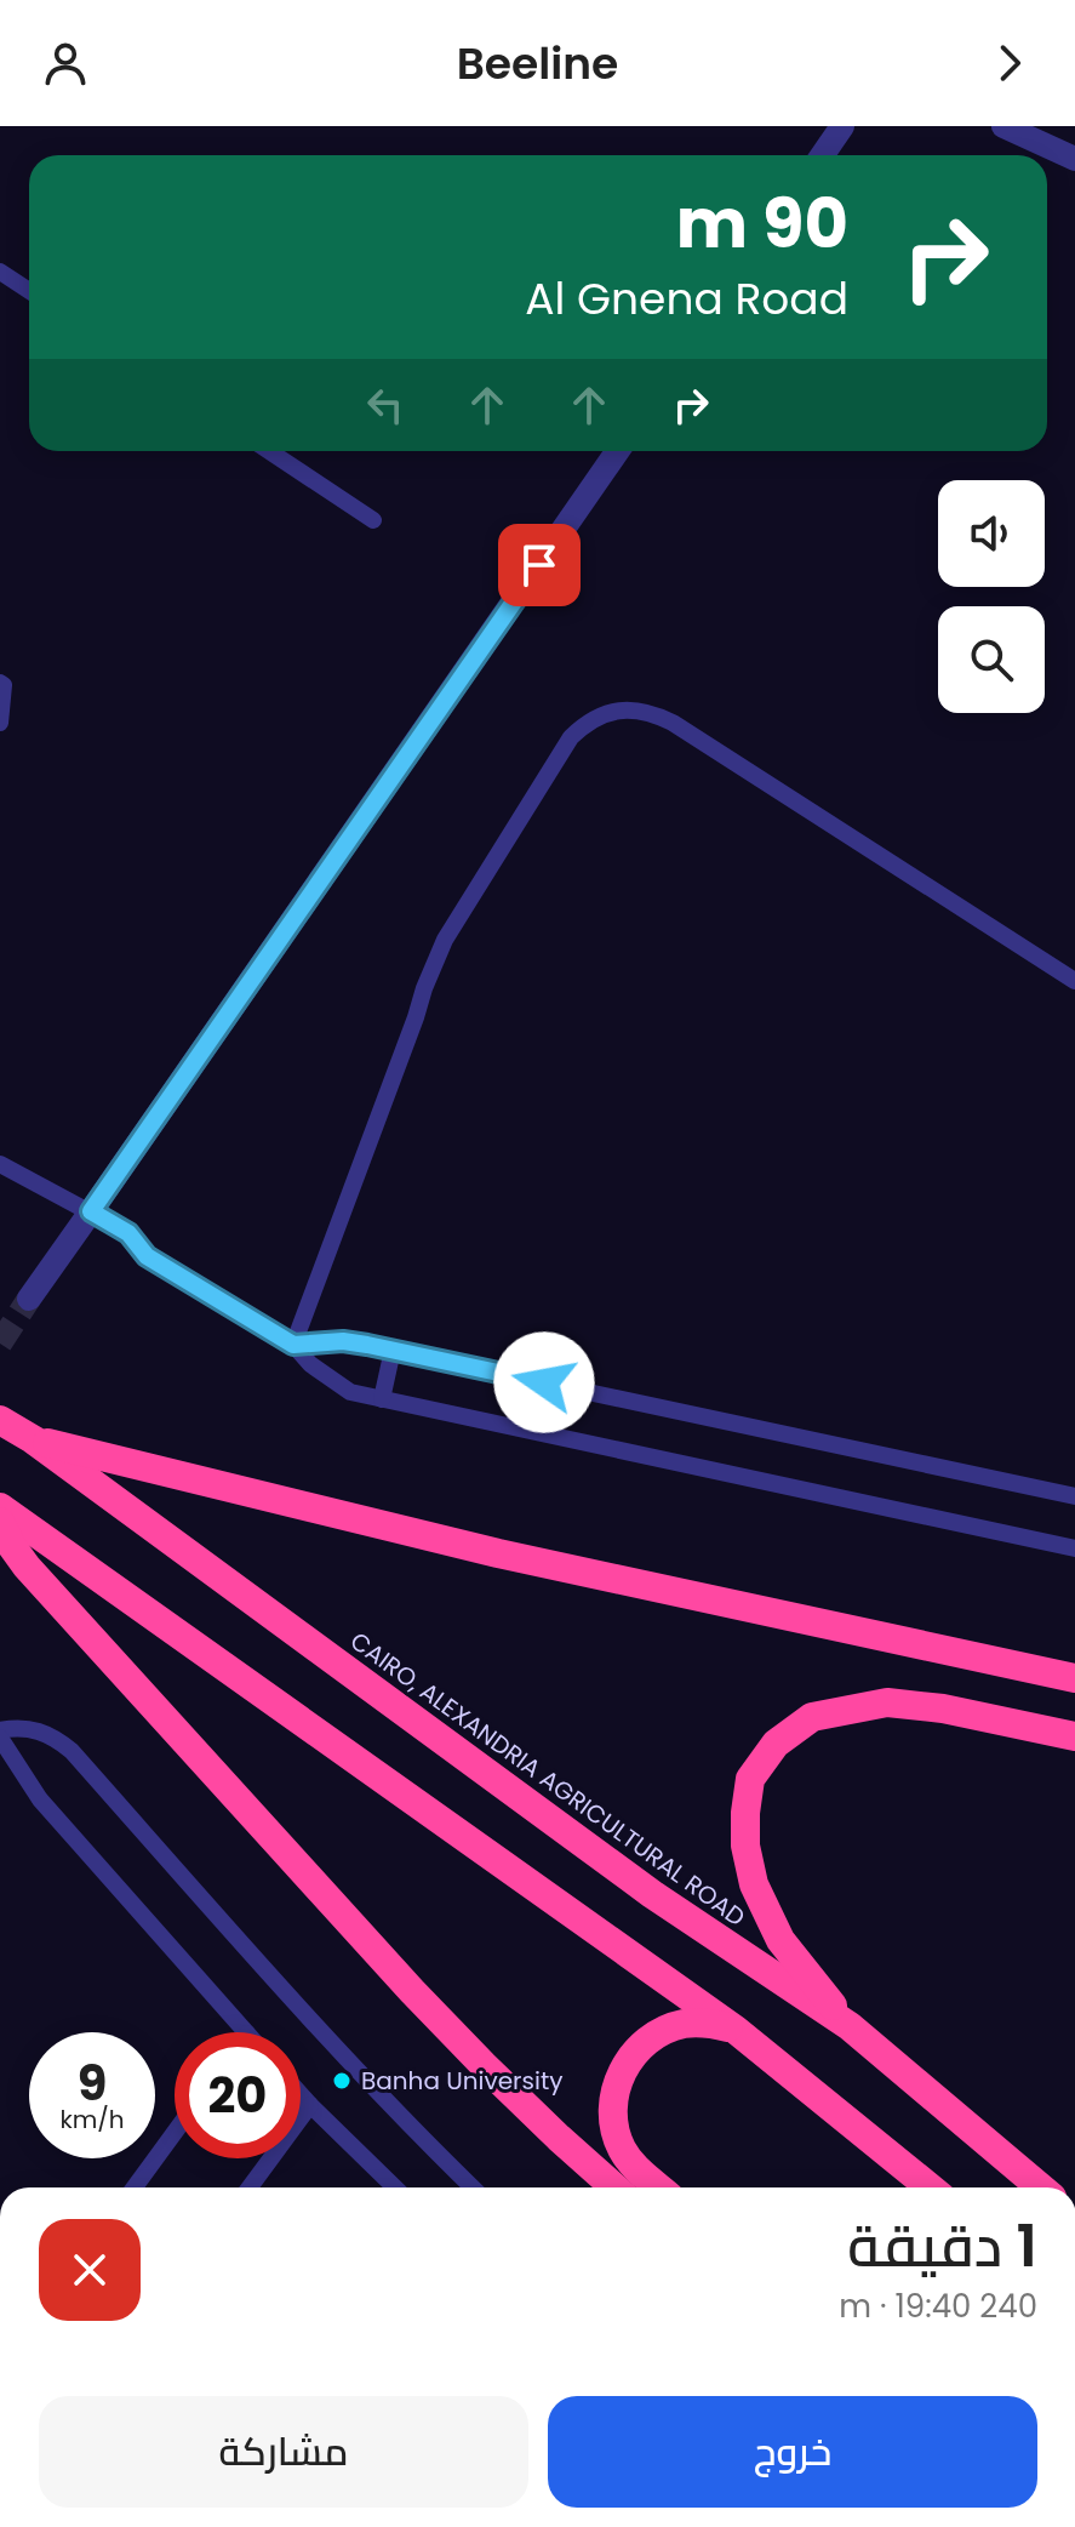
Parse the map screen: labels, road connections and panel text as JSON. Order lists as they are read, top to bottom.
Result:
{
  "streets": {
    "highway": ["CAIRO, ALEXANDRIA AGRICULTURAL ROAD"]
  },
  "places": ["Banha University"],
  "page": {
    "header": "Beeline",
    "turn": ["90 m", "Al Gnena Road"],
    "speed": "9 km/h",
    "limit": "20",
    "heading": ["1 دقيقة", "240 m · 19:40"],
    "buttons": ["خروج", "مشاركة"]
  }
}
